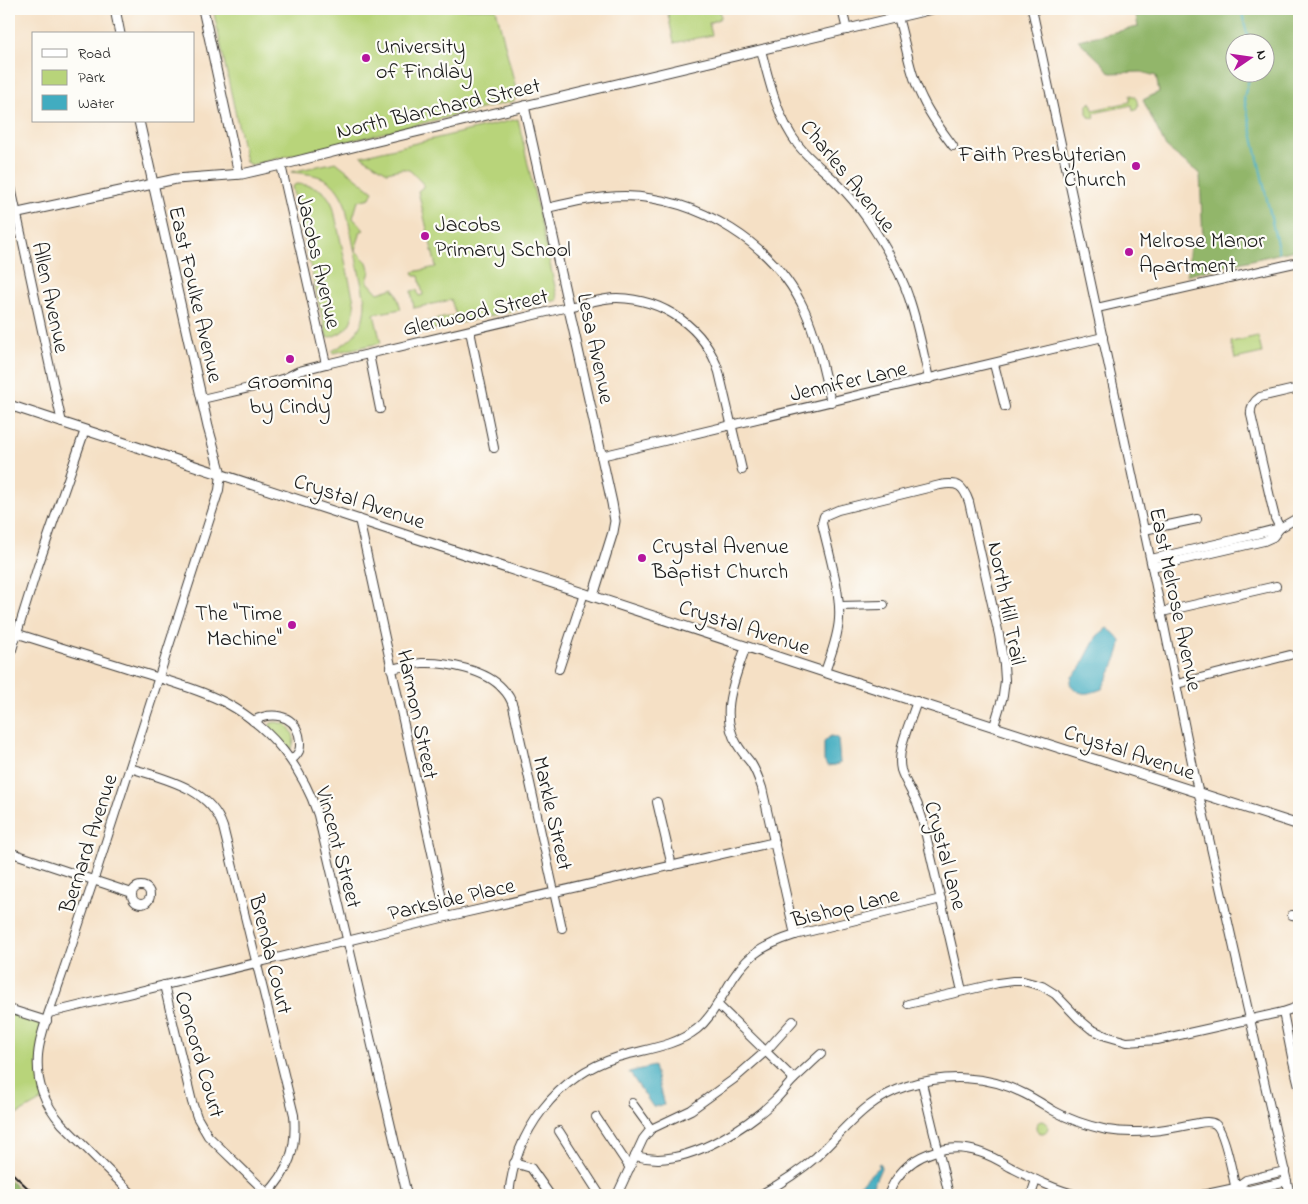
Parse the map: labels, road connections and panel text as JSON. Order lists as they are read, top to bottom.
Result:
{
  "streets": {
    "street": [
      "North Blanchard Street",
      "Charles Avenue",
      "Jacobs Avenue",
      "East Foulke Avenue",
      "Allen Avenue",
      "Glenwood Street",
      "Lesa Avenue",
      "Jennifer Lane",
      "Crystal Avenue",
      "East Melrose Avenue",
      "North Hill Trail",
      "Harmon Street",
      "Markle Street",
      "Bernard Avenue",
      "Vincent Street",
      "Crystal Lane",
      "Parkside Place",
      "Bishop Lane",
      "Brenda Court",
      "Concord Court"
    ]
  },
  "crossings": [
    ["North Blanchard Street", "Charles Avenue"],
    ["North Blanchard Street", "Jacobs Avenue"],
    ["North Blanchard Street", "East Foulke Avenue"],
    ["North Blanchard Street", "Allen Avenue"],
    ["North Blanchard Street", "Lesa Avenue"],
    ["Charles Avenue", "Jennifer Lane"],
    ["Jacobs Avenue", "Glenwood Street"],
    ["East Foulke Avenue", "Glenwood Street"],
    ["East Foulke Avenue", "Crystal Avenue"],
    ["East Foulke Avenue", "Bernard Avenue"],
    ["Allen Avenue", "Crystal Avenue"],
    ["Glenwood Street", "Lesa Avenue"],
    ["Glenwood Street", "Jennifer Lane"],
    ["Lesa Avenue", "Jennifer Lane"],
    ["Lesa Avenue", "Crystal Avenue"],
    ["Jennifer Lane", "East Melrose Avenue"],
    ["Crystal Avenue", "East Melrose Avenue"],
    ["Crystal Avenue", "North Hill Trail"],
    ["Crystal Avenue", "Harmon Street"],
    ["Crystal Avenue", "Bernard Avenue"],
    ["Crystal Avenue", "Crystal Lane"],
    ["Harmon Street", "Markle Street"],
    ["Harmon Street", "Parkside Place"],
    ["Markle Street", "Parkside Place"],
    ["Bernard Avenue", "Vincent Street"],
    ["Bernard Avenue", "Parkside Place"],
    ["Bernard Avenue", "Brenda Court"],
    ["Vincent Street", "Parkside Place"],
    ["Crystal Lane", "Bishop Lane"],
    ["Parkside Place", "Brenda Court"],
    ["Parkside Place", "Concord Court"],
    ["Brenda Court", "Concord Court"]
  ],
  "places": [
    "University of Findlay",
    "Faith Presbyterian Church",
    "Jacobs Primary School",
    "Melrose Manor Apartment",
    "Grooming by Cindy",
    "Crystal Avenue Baptist Church",
    "The \"Time Machine\""
  ],
  "legend": ["Road", "Park", "Water"],
  "north": "right"
}
